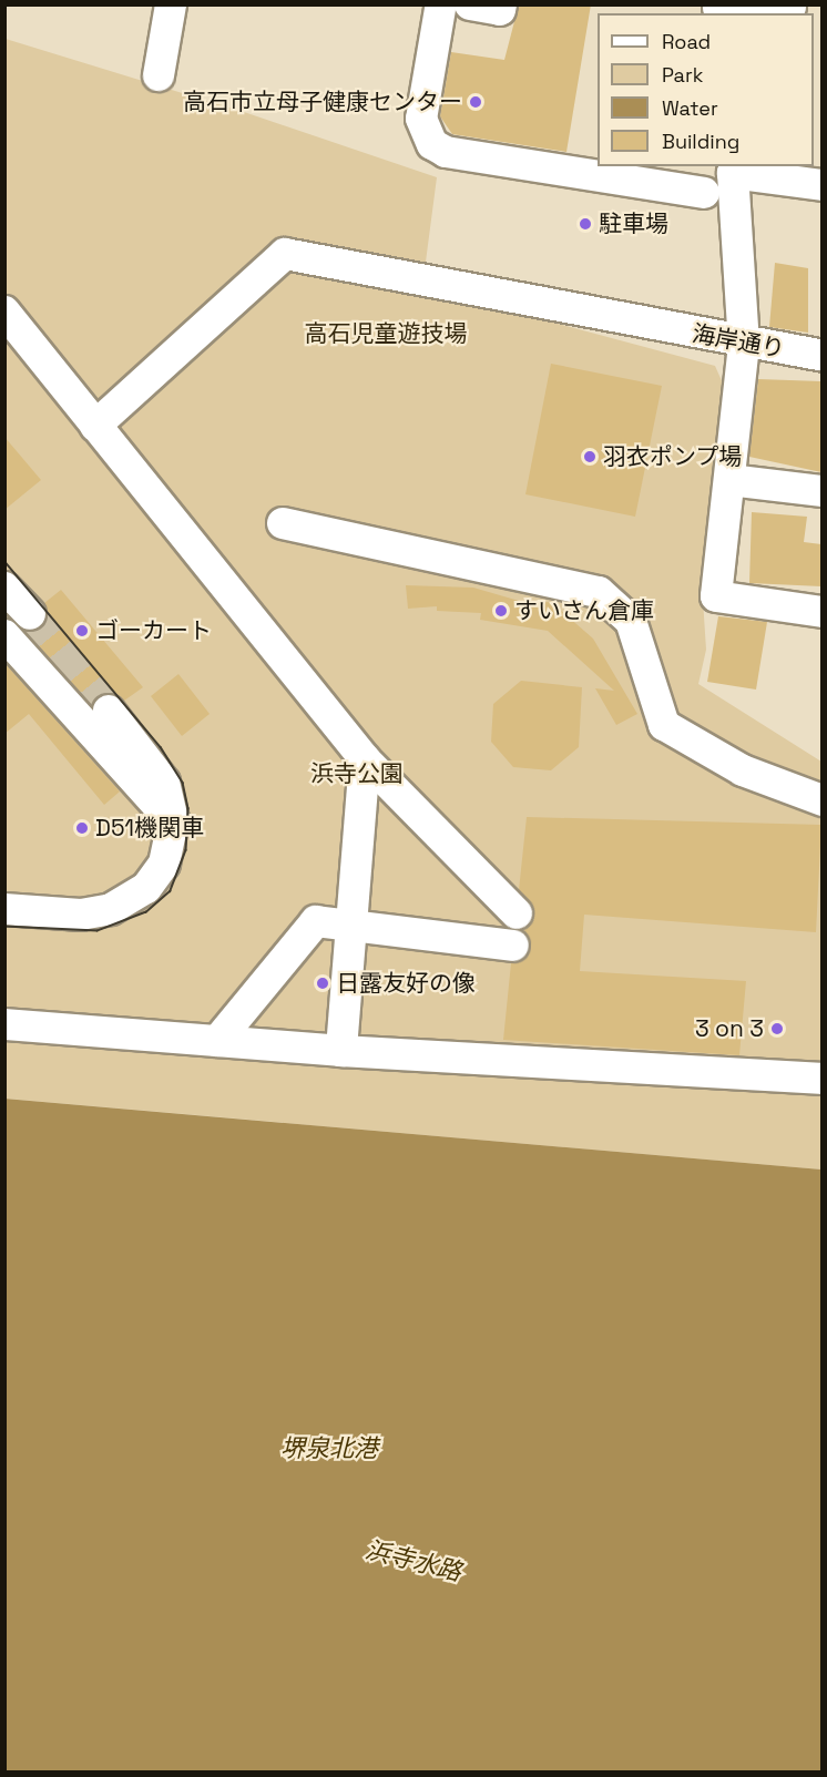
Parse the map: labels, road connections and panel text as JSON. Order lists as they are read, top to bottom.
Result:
{
  "streets": {
    "street": ["海岸通り"]
  },
  "water": ["堺泉北港", "浜寺水路"],
  "parks": ["高石児童遊技場", "浜寺公園"],
  "places": [
    "高石市立母子健康センター",
    "駐車場",
    "羽衣ポンプ場",
    "すいさん倉庫",
    "ゴーカート",
    "D51機関車",
    "日露友好の像",
    "3 on 3"
  ],
  "legend": [
    "Road",
    "Park",
    "Water",
    "Building"
  ]
}
